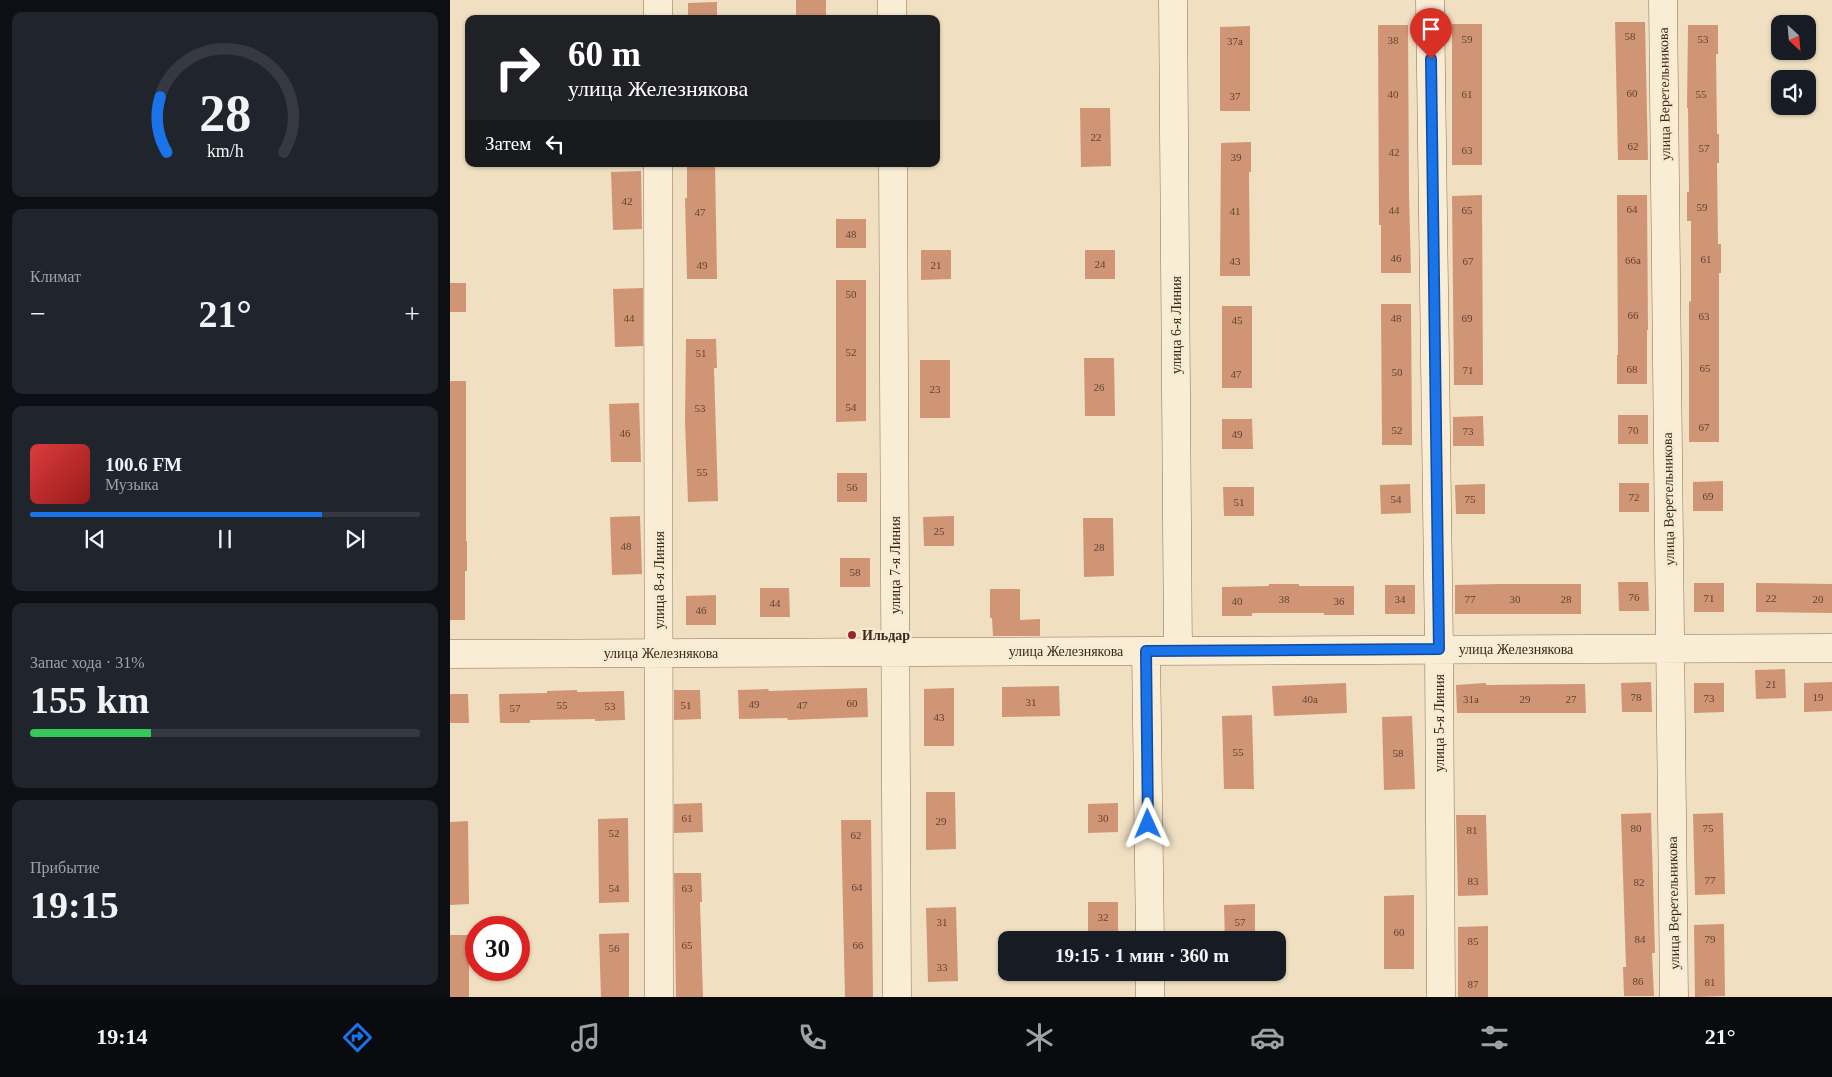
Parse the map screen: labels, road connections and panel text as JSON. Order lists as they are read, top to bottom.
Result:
{
  "streets": {
    "street": [
      "улица Веретельникова",
      "улица 6-я Линия",
      "улица 7-я Линия",
      "улица 8-я Линия",
      "улица Железнякова",
      "улица 5-я Линия"
    ]
  },
  "crossings": [
    ["улица Веретельникова", "улица Железнякова"],
    ["улица 6-я Линия", "улица Железнякова"],
    ["улица 7-я Линия", "улица Железнякова"],
    ["улица 8-я Линия", "улица Железнякова"],
    ["улица Железнякова", "улица 5-я Линия"]
  ],
  "places": ["Ильдар"],
  "house_numbers": [
    "58",
    "59",
    "53",
    "38",
    "37а",
    "60",
    "40",
    "61",
    "55",
    "37",
    "22",
    "62",
    "57",
    "63",
    "42",
    "39",
    "42",
    "59",
    "64",
    "44",
    "65",
    "41",
    "47",
    "48",
    "46",
    "61",
    "66а",
    "43",
    "67",
    "24",
    "49",
    "21",
    "50",
    "66",
    "63",
    "44",
    "48",
    "69",
    "45",
    "52",
    "51",
    "65",
    "68",
    "71",
    "50",
    "47",
    "26",
    "23",
    "54",
    "53",
    "67",
    "52",
    "70",
    "73",
    "46",
    "49",
    "55",
    "56",
    "69",
    "72",
    "54",
    "75",
    "51",
    "25",
    "48",
    "28",
    "58",
    "76",
    "71",
    "22",
    "38",
    "34",
    "77",
    "30",
    "28",
    "20",
    "40",
    "36",
    "44",
    "46",
    "21",
    "78",
    "19",
    "73",
    "40а",
    "31а",
    "29",
    "27",
    "31",
    "60",
    "49",
    "55",
    "51",
    "47",
    "53",
    "57",
    "43",
    "55",
    "58",
    "61",
    "30",
    "29",
    "80",
    "75",
    "81",
    "52",
    "62",
    "77",
    "83",
    "82",
    "64",
    "54",
    "63",
    "32",
    "31",
    "57",
    "60",
    "84",
    "79",
    "85",
    "65",
    "66",
    "56",
    "33",
    "86",
    "81",
    "87"
  ],
  "north": "bottom right",
  "page": {
    "turn": ["60 m", "улица Железнякова"],
    "then": "Затем",
    "tile": [
      "Климат",
      ["Запас хода · 31%", "155 km"],
      ["Прибытие", "19:15"]
    ],
    "heat": ["−", "21°", "+"],
    "song": ["100.6 FM", "Музыка"],
    "limit": "30",
    "trip": "19:15 · 1 мин · 360 m",
    "tabs": ["19:14", "21°"],
    "gauge": ["28", "km/h"]
  }
}
